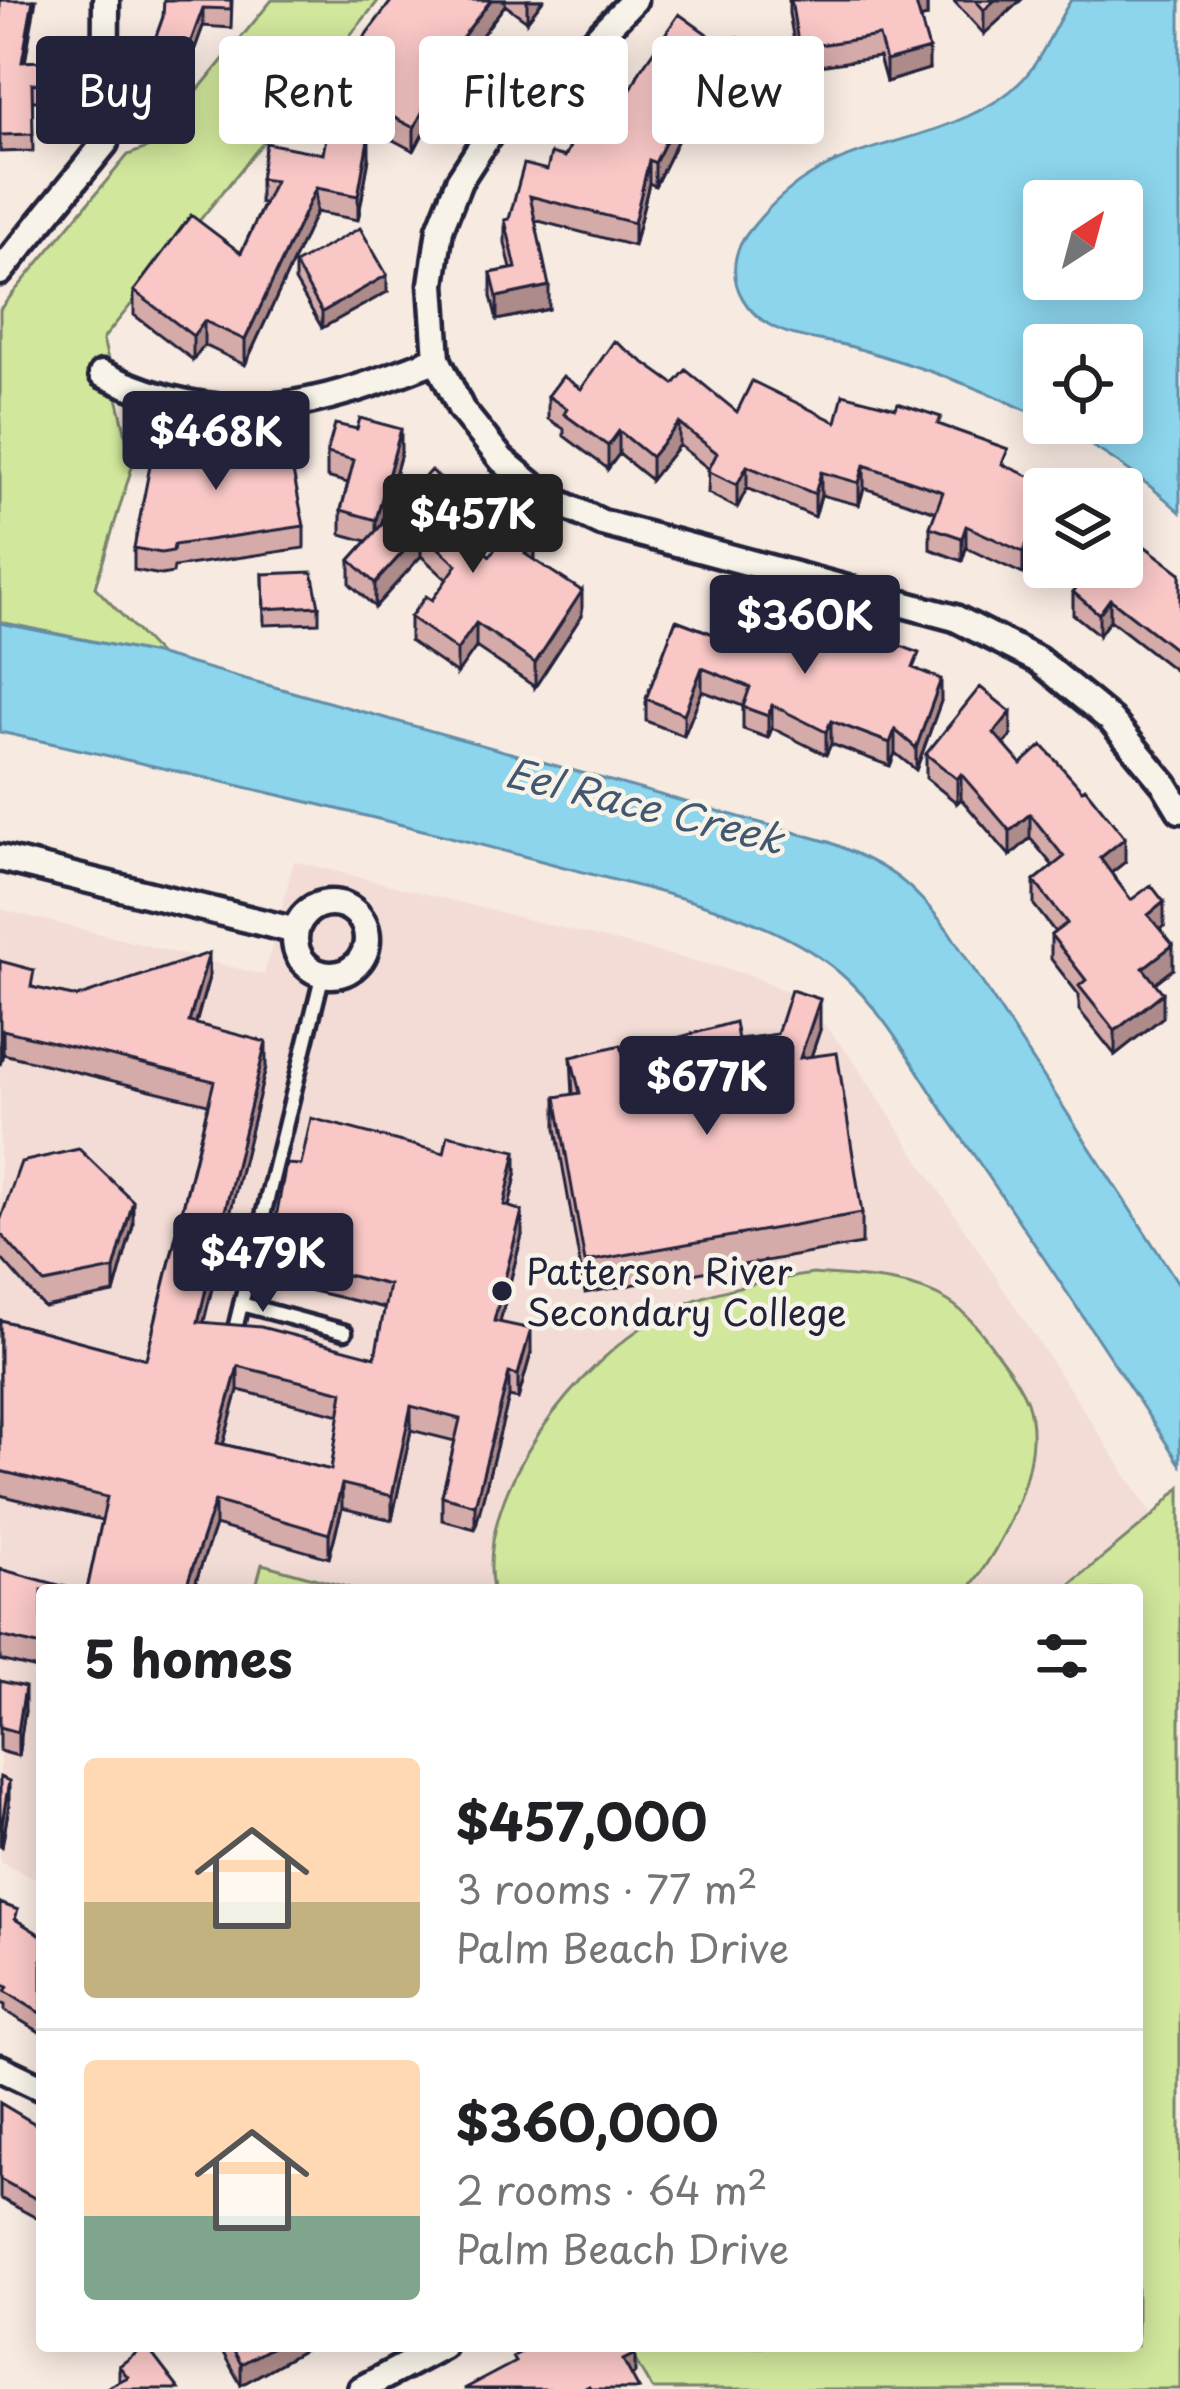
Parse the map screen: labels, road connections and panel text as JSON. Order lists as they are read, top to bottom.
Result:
{
  "water": ["Eel Race Creek"],
  "places": ["Patterson River Secondary College"],
  "north": "top right",
  "page": {
    "chip": [
      "Buy",
      "Rent",
      "Filters",
      "New"
    ],
    "price": [
      "$468K",
      "$457K",
      "$360K",
      "$677K",
      "$479K"
    ],
    "heading": "5 homes",
    "list": [
      {
        "name": "$457,000",
        "note": "3 rooms · 77 m² · Palm Beach Drive"
      },
      {
        "name": "$360,000",
        "note": "2 rooms · 64 m² · Palm Beach Drive"
      }
    ]
  }
}
